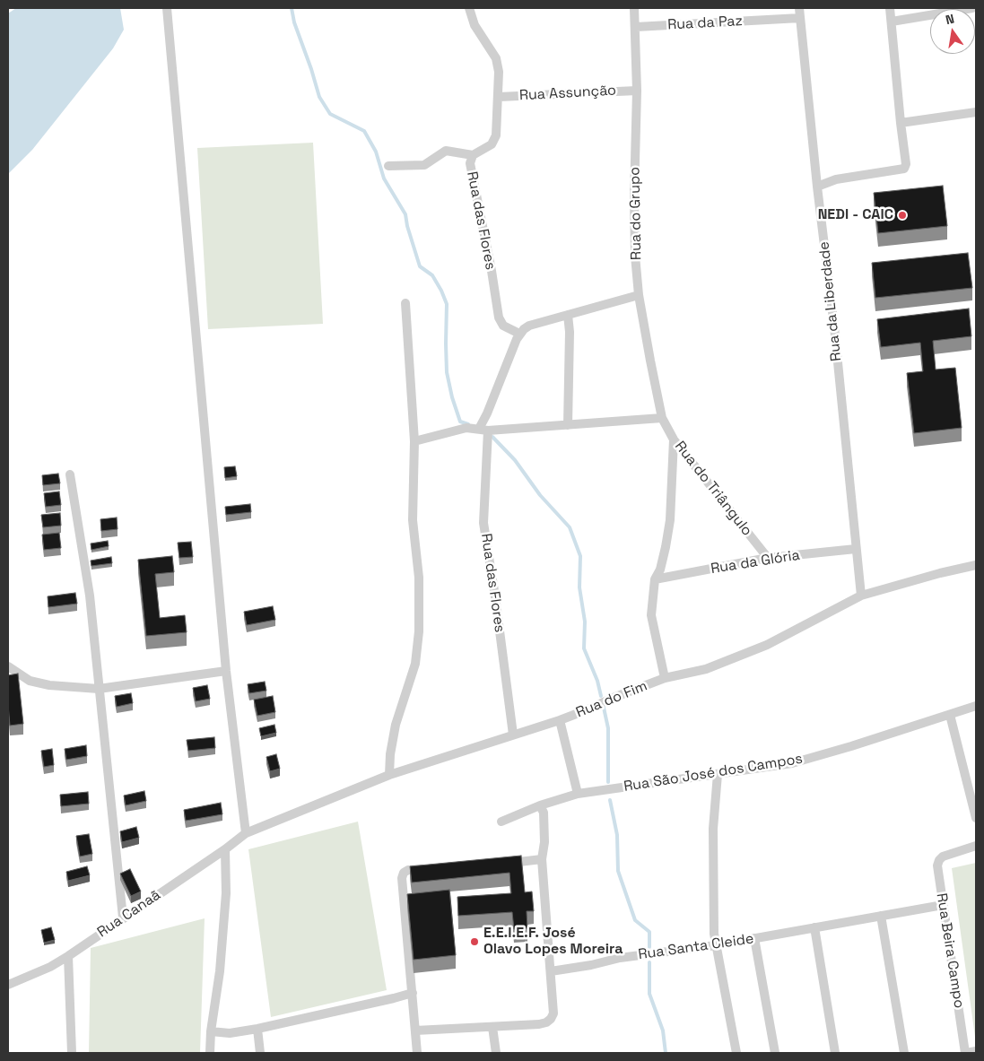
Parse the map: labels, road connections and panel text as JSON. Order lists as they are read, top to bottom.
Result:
{
  "streets": {
    "street": [
      "Rua da Paz",
      "Rua Assunção",
      "Rua do Grupo",
      "Rua das Flores",
      "Rua da Liberdade",
      "Rua do Triângulo",
      "Rua da Glória",
      "Rua do Fim",
      "Rua São José dos Campos",
      "Rua Canaã",
      "Rua Santa Cleide",
      "Rua Beira Campo"
    ]
  },
  "crossings": [
    ["Rua da Paz", "Rua do Grupo"],
    ["Rua da Paz", "Rua da Liberdade"],
    ["Rua Assunção", "Rua do Grupo"],
    ["Rua Assunção", "Rua das Flores"],
    ["Rua do Grupo", "Rua do Triângulo"],
    ["Rua das Flores", "Rua do Fim"],
    ["Rua da Liberdade", "Rua da Glória"],
    ["Rua da Liberdade", "Rua do Fim"],
    ["Rua do Triângulo", "Rua da Glória"],
    ["Rua do Fim", "Rua Canaã"],
    ["Rua Santa Cleide", "Rua Beira Campo"]
  ],
  "places": ["NEDI - CAIC", "E.E.I.E.F. José Olavo Lopes Moreira"],
  "north": "top"
}
